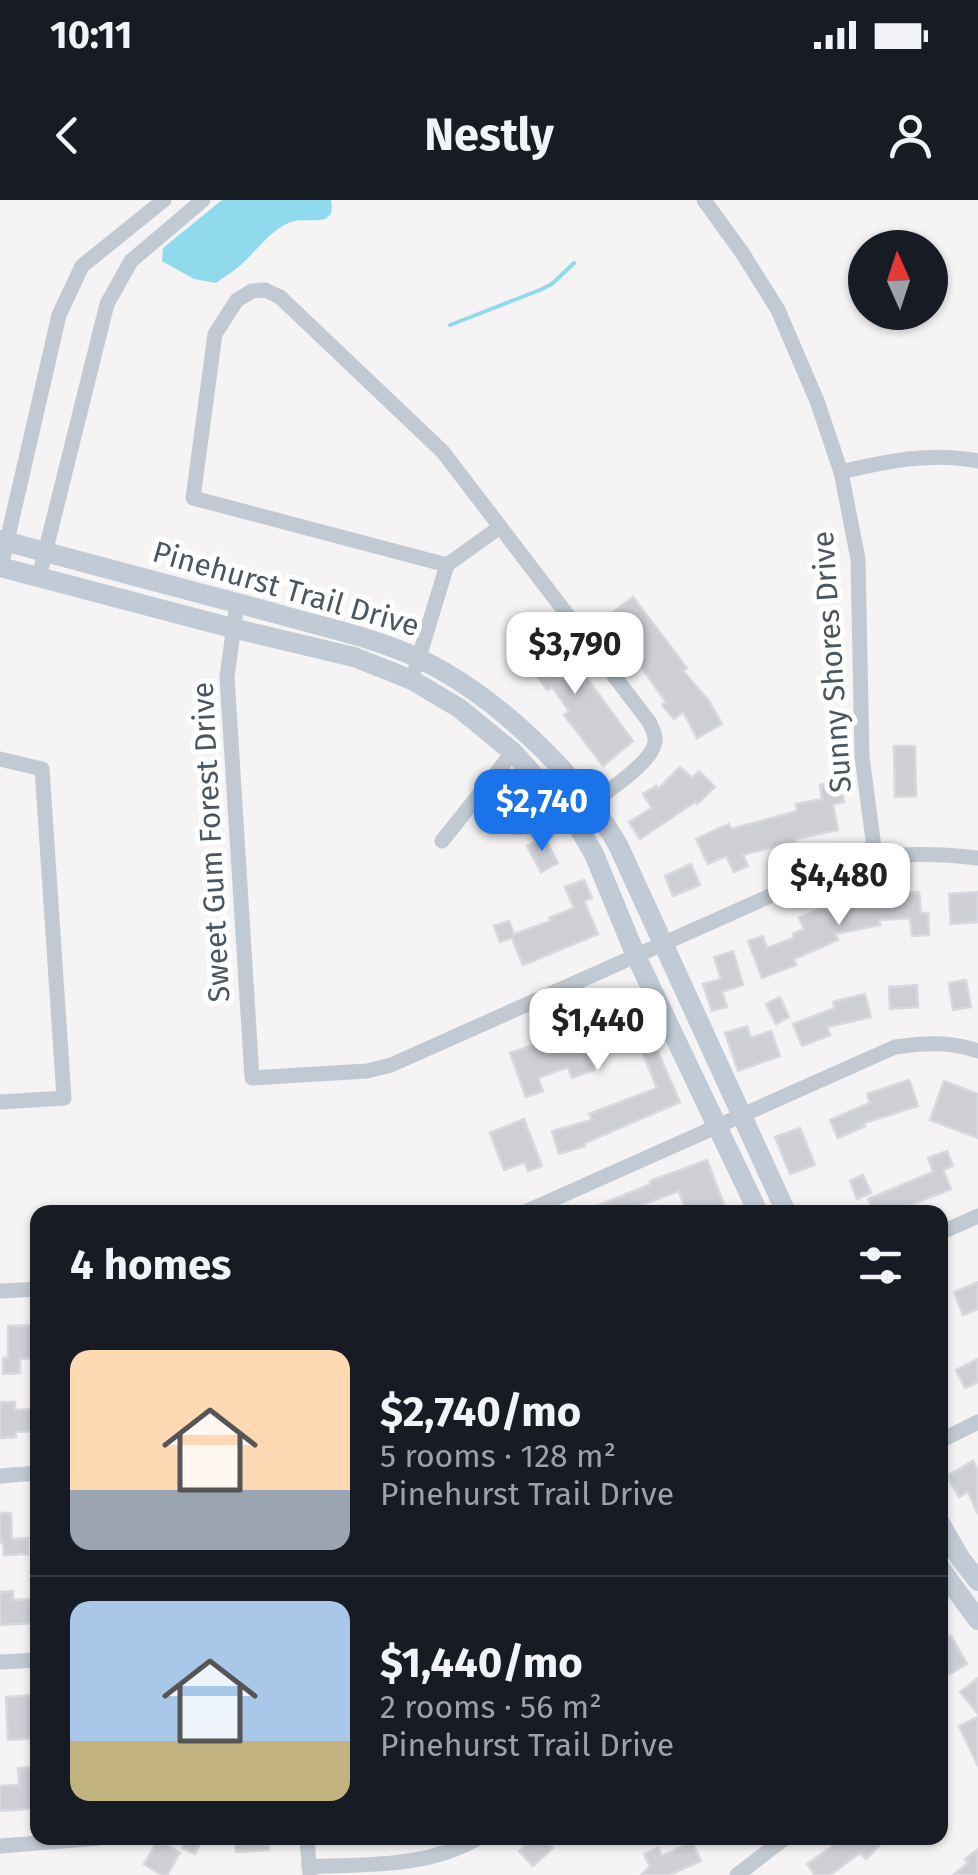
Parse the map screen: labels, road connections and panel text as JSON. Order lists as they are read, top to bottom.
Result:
{
  "streets": {
    "street": ["Pinehurst Trail Drive", "Sunny Shores Drive", "Sweet Gum Forest Drive"]
  },
  "crossings": [
    ["Pinehurst Trail Drive", "Sweet Gum Forest Drive"]
  ],
  "north": "top",
  "page": {
    "status": "10:11",
    "header": "Nestly",
    "price": [
      "$3,790",
      "$2,740",
      "$4,480",
      "$1,440"
    ],
    "heading": "4 homes",
    "list": [
      {
        "name": "$2,740/mo",
        "note": "5 rooms · 128 m² · Pinehurst Trail Drive"
      },
      {
        "name": "$1,440/mo",
        "note": "2 rooms · 56 m² · Pinehurst Trail Drive"
      }
    ]
  }
}
